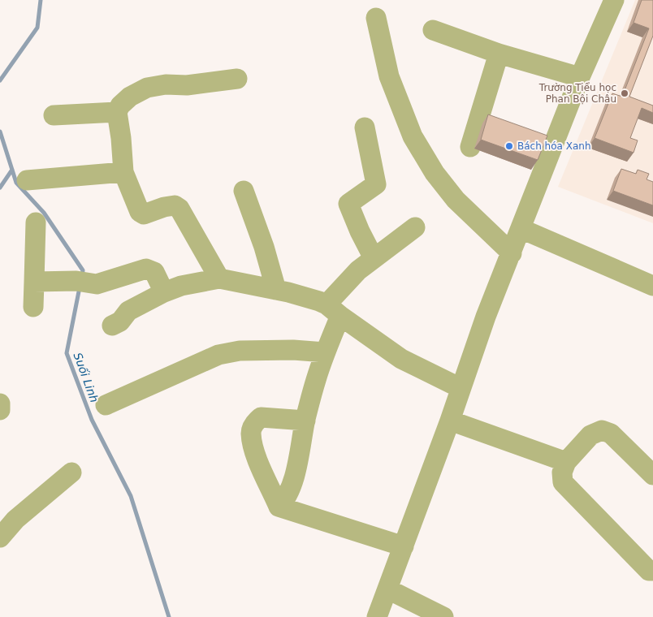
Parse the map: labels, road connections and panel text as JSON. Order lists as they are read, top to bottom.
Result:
{
  "water": ["Suối Linh"],
  "places": ["Trường Tiểu học Phan Bội Châu", "Bách hóa Xanh"]
}
